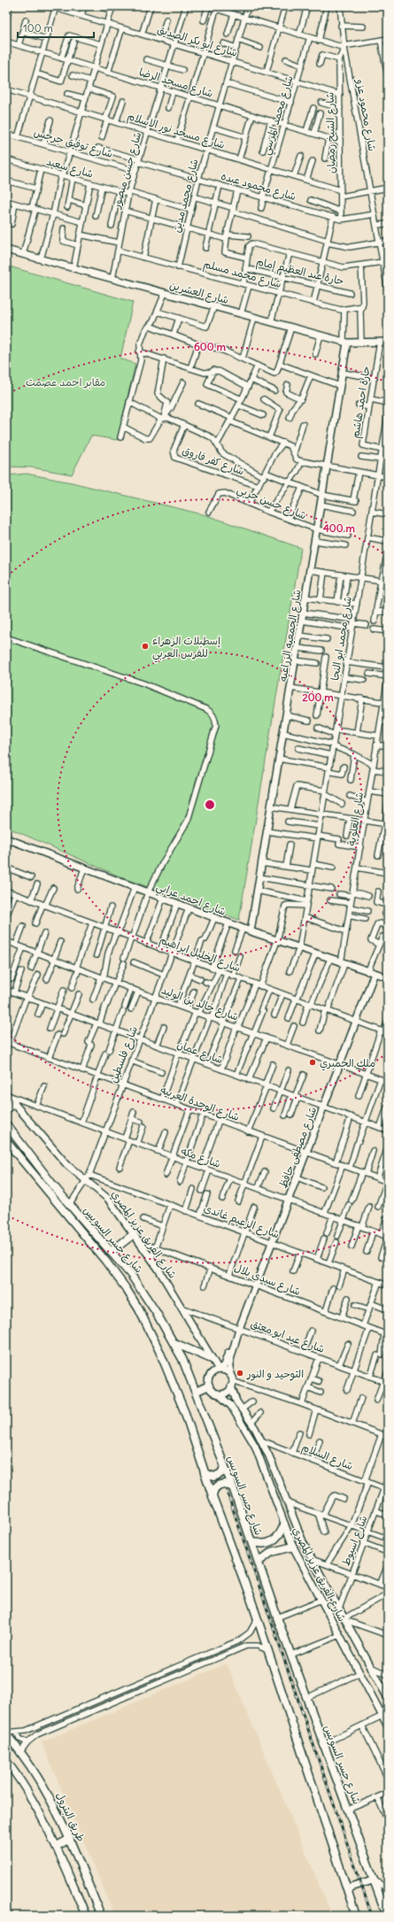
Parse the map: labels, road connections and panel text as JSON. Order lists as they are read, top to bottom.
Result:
{
  "streets": {
    "main road": ["شارع جسر السويس", "طريق البترول"],
    "street": [
      "شارع ابو بكر الصديق",
      "شارع مسجد الرضا",
      "شارع محمد المرسي",
      "شارع محمود عزو",
      "شارع مسجد نور الاسلام",
      "شارع الشيخ رمضان",
      "شارع توفيق جرجس",
      "شارع سعيد",
      "شارع حسن منصور",
      "شارع محمود عبده",
      "شارع محمد مدين",
      "حارة عبد العظيم إمام",
      "شارع محمد مسلم",
      "شارع العشرين",
      "حارة احمد هاشم",
      "شارع كفر فاروق",
      "شارع حسن حربي",
      "شارع الجمعيه الزراعيه",
      "شارع محمد ابو النجا",
      "شارع العلوية",
      "شارع احمد عرابي",
      "شارع الخليل ابراهيم",
      "شارع خالد بن الوليد",
      "شارع عمان",
      "شارع فلسطين",
      "شارع الوحدة العربيه",
      "شارع مصطفى حافظ",
      "شارع مكه",
      "شارع الزعيم غاندى",
      "شارع الفريق عزيز المصري",
      "شارع سيدى بلال",
      "شارع عيد ابو معتق",
      "شارع السلام",
      "شارع اسيوط"
    ]
  },
  "crossings": [
    ["شارع ابو بكر الصديق", "شارع محمد المرسي"],
    ["شارع ابو بكر الصديق", "شارع الشيخ رمضان"],
    ["شارع ابو بكر الصديق", "شارع حسن منصور"],
    ["شارع ابو بكر الصديق", "شارع محمد مدين"],
    ["شارع مسجد الرضا", "شارع محمد المرسي"],
    ["شارع مسجد الرضا", "شارع الشيخ رمضان"],
    ["شارع مسجد الرضا", "شارع حسن منصور"],
    ["شارع مسجد الرضا", "شارع محمد مدين"],
    ["شارع محمد المرسي", "شارع مسجد نور الاسلام"],
    ["شارع محمد المرسي", "شارع محمود عبده"],
    ["شارع محمود عزو", "شارع الشيخ رمضان"],
    ["شارع محمود عزو", "شارع محمود عبده"],
    ["شارع مسجد نور الاسلام", "شارع الشيخ رمضان"],
    ["شارع مسجد نور الاسلام", "شارع حسن منصور"],
    ["شارع مسجد نور الاسلام", "شارع محمد مدين"],
    ["شارع الشيخ رمضان", "شارع محمود عبده"],
    ["شارع توفيق جرجس", "شارع حسن منصور"],
    ["شارع سعيد", "شارع حسن منصور"],
    ["شارع سعيد", "شارع محمد مدين"],
    ["شارع حسن منصور", "شارع محمود عبده"],
    ["شارع حسن منصور", "شارع محمد مسلم"],
    ["شارع حسن منصور", "شارع العشرين"],
    ["شارع محمود عبده", "شارع محمد مدين"],
    ["شارع محمد مدين", "شارع محمد مسلم"],
    ["شارع العشرين", "حارة احمد هاشم"],
    ["شارع العشرين", "شارع الجمعيه الزراعيه"],
    ["حارة احمد هاشم", "شارع محمد ابو النجا"],
    ["شارع حسن حربي", "شارع الجمعيه الزراعيه"],
    ["شارع الجمعيه الزراعيه", "شارع احمد عرابي"],
    ["شارع محمد ابو النجا", "شارع احمد عرابي"],
    ["شارع العلوية", "شارع احمد عرابي"],
    ["شارع العلوية", "شارع الخليل ابراهيم"],
    ["شارع احمد عرابي", "شارع فلسطين"],
    ["شارع احمد عرابي", "شارع مصطفى حافظ"],
    ["شارع الخليل ابراهيم", "شارع فلسطين"],
    ["شارع الخليل ابراهيم", "شارع مصطفى حافظ"],
    ["شارع خالد بن الوليد", "شارع فلسطين"],
    ["شارع خالد بن الوليد", "شارع مصطفى حافظ"],
    ["شارع عمان", "شارع فلسطين"],
    ["شارع عمان", "شارع مصطفى حافظ"],
    ["شارع فلسطين", "شارع الوحدة العربيه"],
    ["شارع فلسطين", "شارع مكه"],
    ["شارع فلسطين", "شارع الزعيم غاندى"],
    ["شارع فلسطين", "شارع الفريق عزيز المصري"],
    ["شارع فلسطين", "شارع جسر السويس"],
    ["شارع الوحدة العربيه", "شارع مصطفى حافظ"],
    ["شارع مصطفى حافظ", "شارع مكه"],
    ["شارع مصطفى حافظ", "شارع الزعيم غاندى"],
    ["شارع مصطفى حافظ", "شارع الفريق عزيز المصري"],
    ["شارع مصطفى حافظ", "شارع سيدى بلال"],
    ["شارع مصطفى حافظ", "شارع عيد ابو معتق"],
    ["شارع مكه", "شارع الفريق عزيز المصري"],
    ["شارع الزعيم غاندى", "شارع الفريق عزيز المصري"],
    ["شارع الفريق عزيز المصري", "شارع سيدى بلال"],
    ["شارع الفريق عزيز المصري", "شارع عيد ابو معتق"],
    ["شارع الفريق عزيز المصري", "شارع السلام"],
    ["شارع الفريق عزيز المصري", "شارع اسيوط"],
    ["شارع السلام", "شارع اسيوط"]
  ],
  "parks": ["مقابر احمد عصمت"],
  "places": ["إسطبلات الزهراء للفرس العربي", "ملك الجمبري", "التوحيد و النور"],
  "scale_bar": "100 m",
  "rings": ["600 m", "400 m", "200 m"]
}
